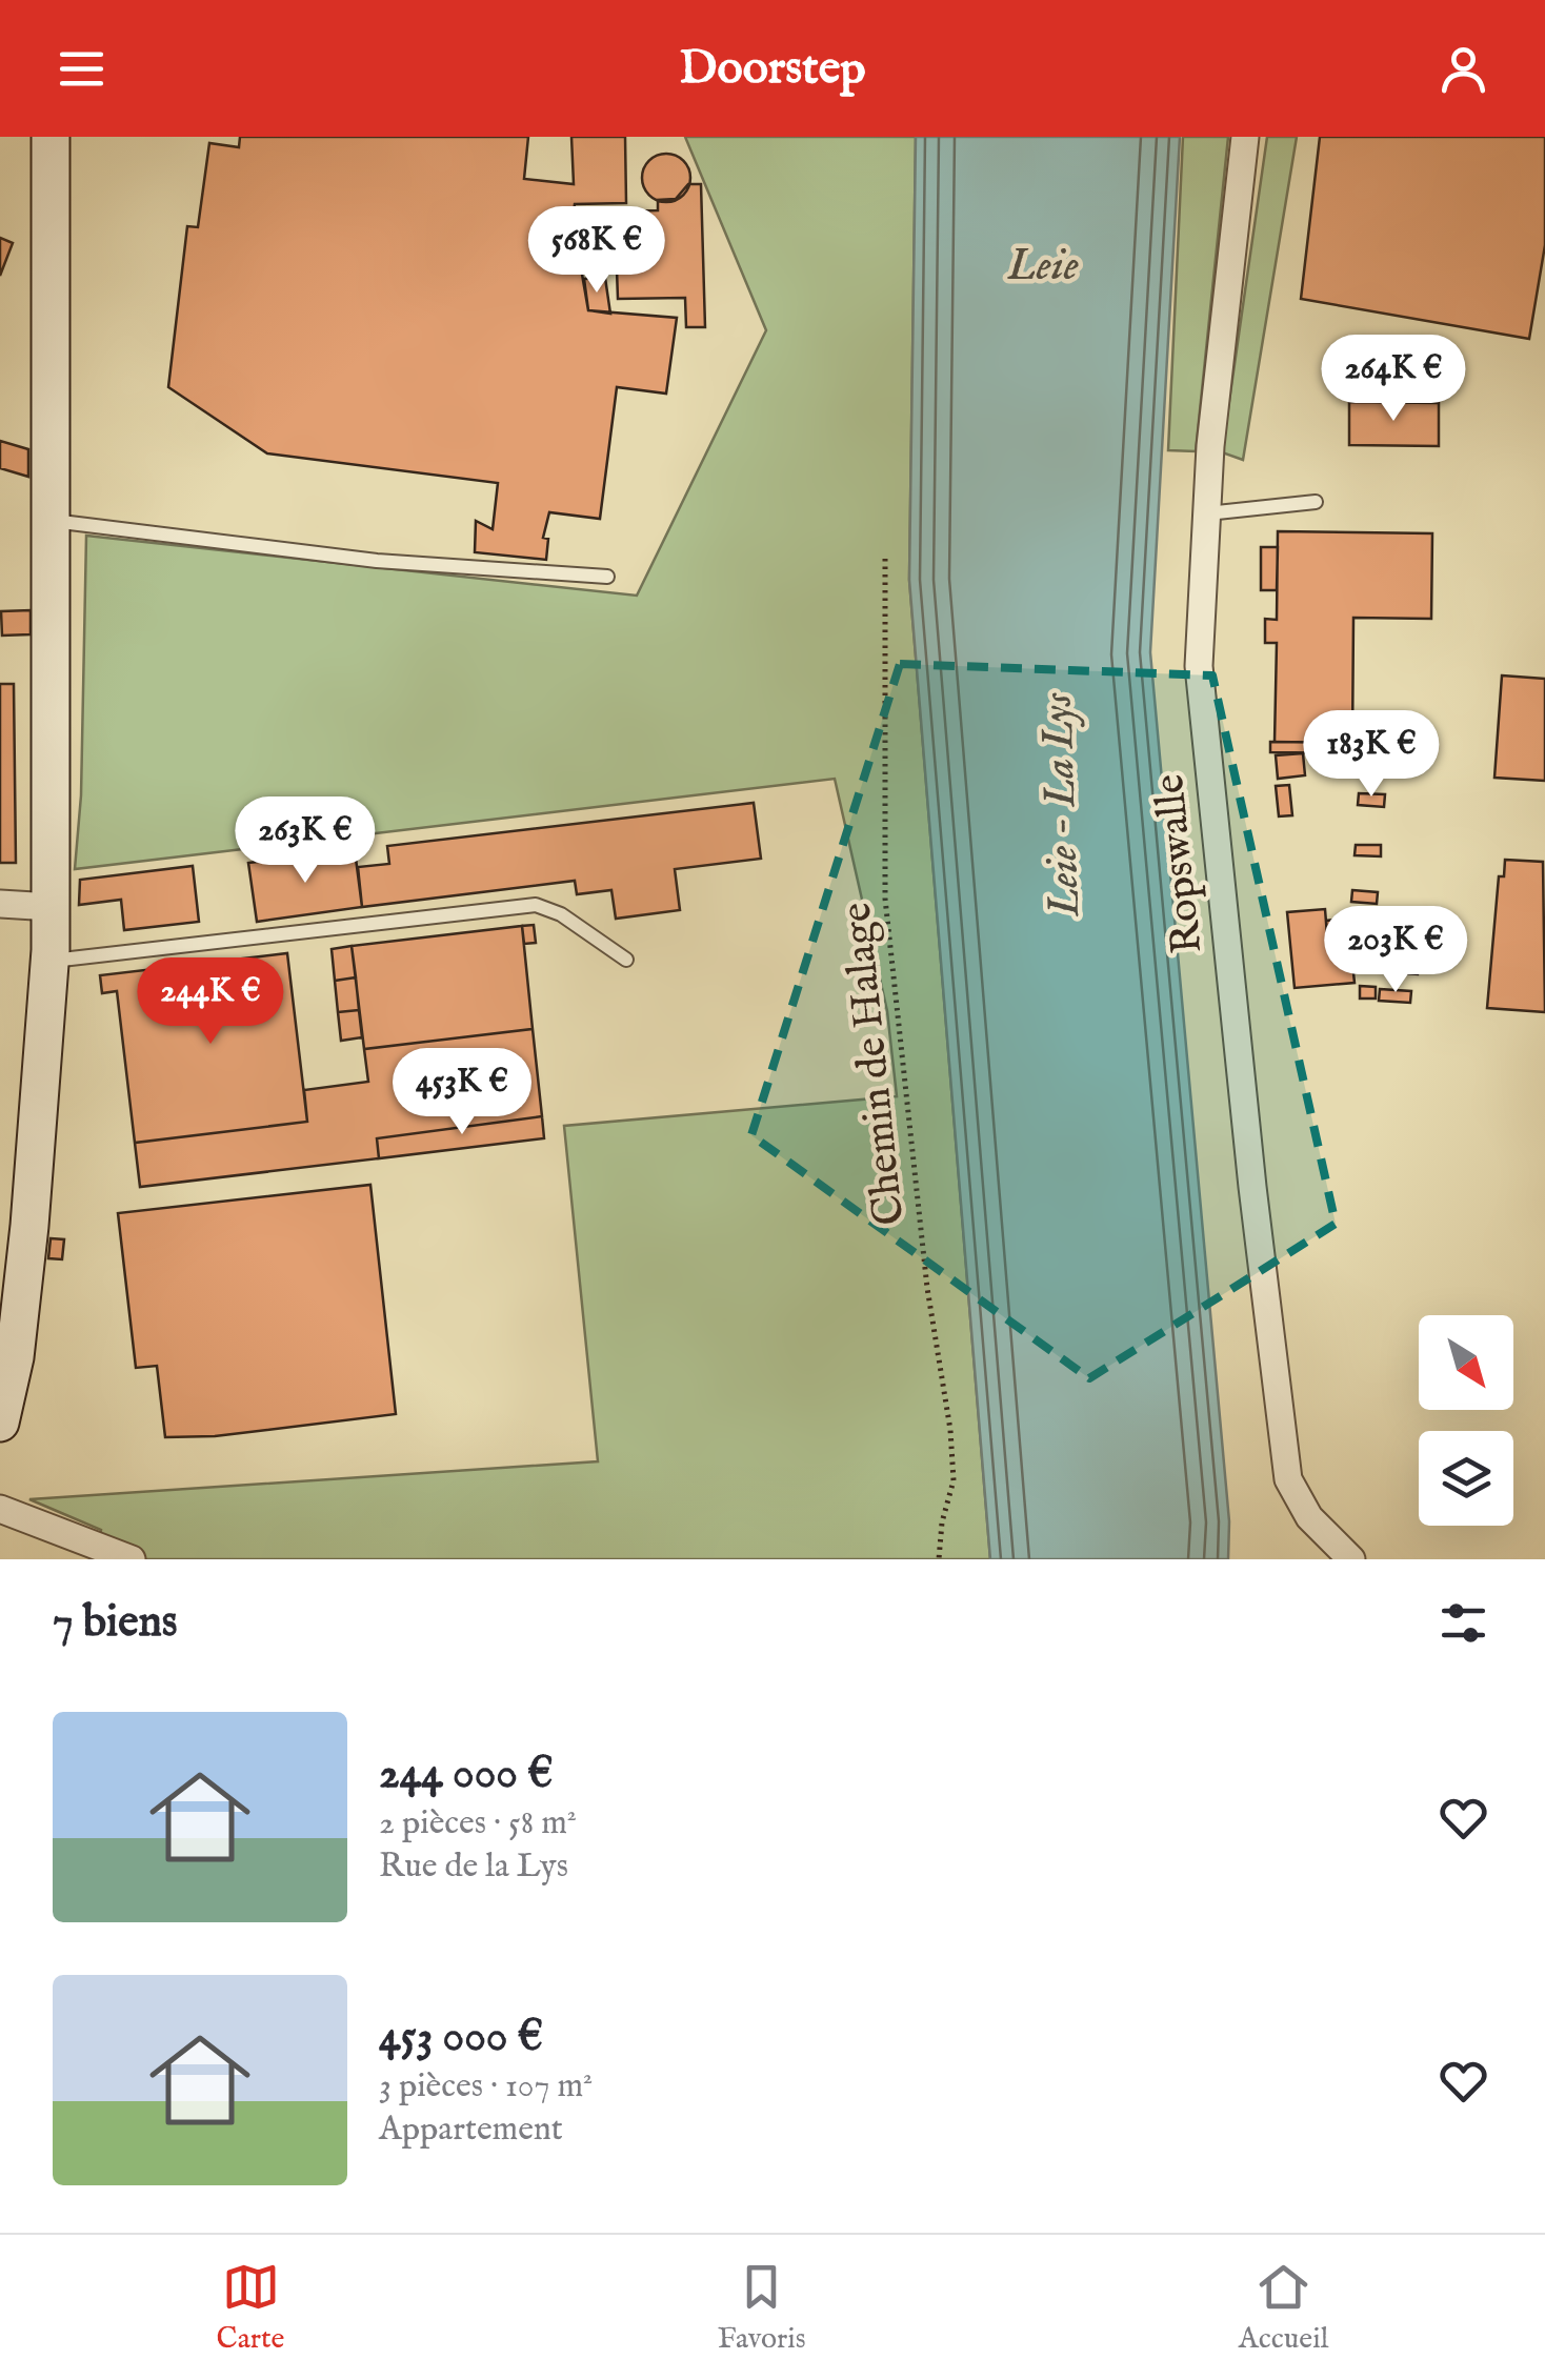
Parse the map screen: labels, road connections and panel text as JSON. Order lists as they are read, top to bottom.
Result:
{
  "streets": {
    "street": ["Ropswalle"],
    "path": ["Chemin de Halage"]
  },
  "water": ["Leie", "Leie - La Lys"],
  "north": "bottom right",
  "page": {
    "header": "Doorstep",
    "price": [
      "568K €",
      "264K €",
      "183K €",
      "263K €",
      "203K €",
      "244K €",
      "453K €"
    ],
    "heading": "7 biens",
    "list": [
      {
        "name": "244 000 €",
        "note": "2 pièces · 58 m² · Rue de la Lys"
      },
      {
        "name": "453 000 €",
        "note": "3 pièces · 107 m² · Appartement"
      }
    ],
    "tabs": ["Carte", "Favoris", "Accueil"]
  }
}
